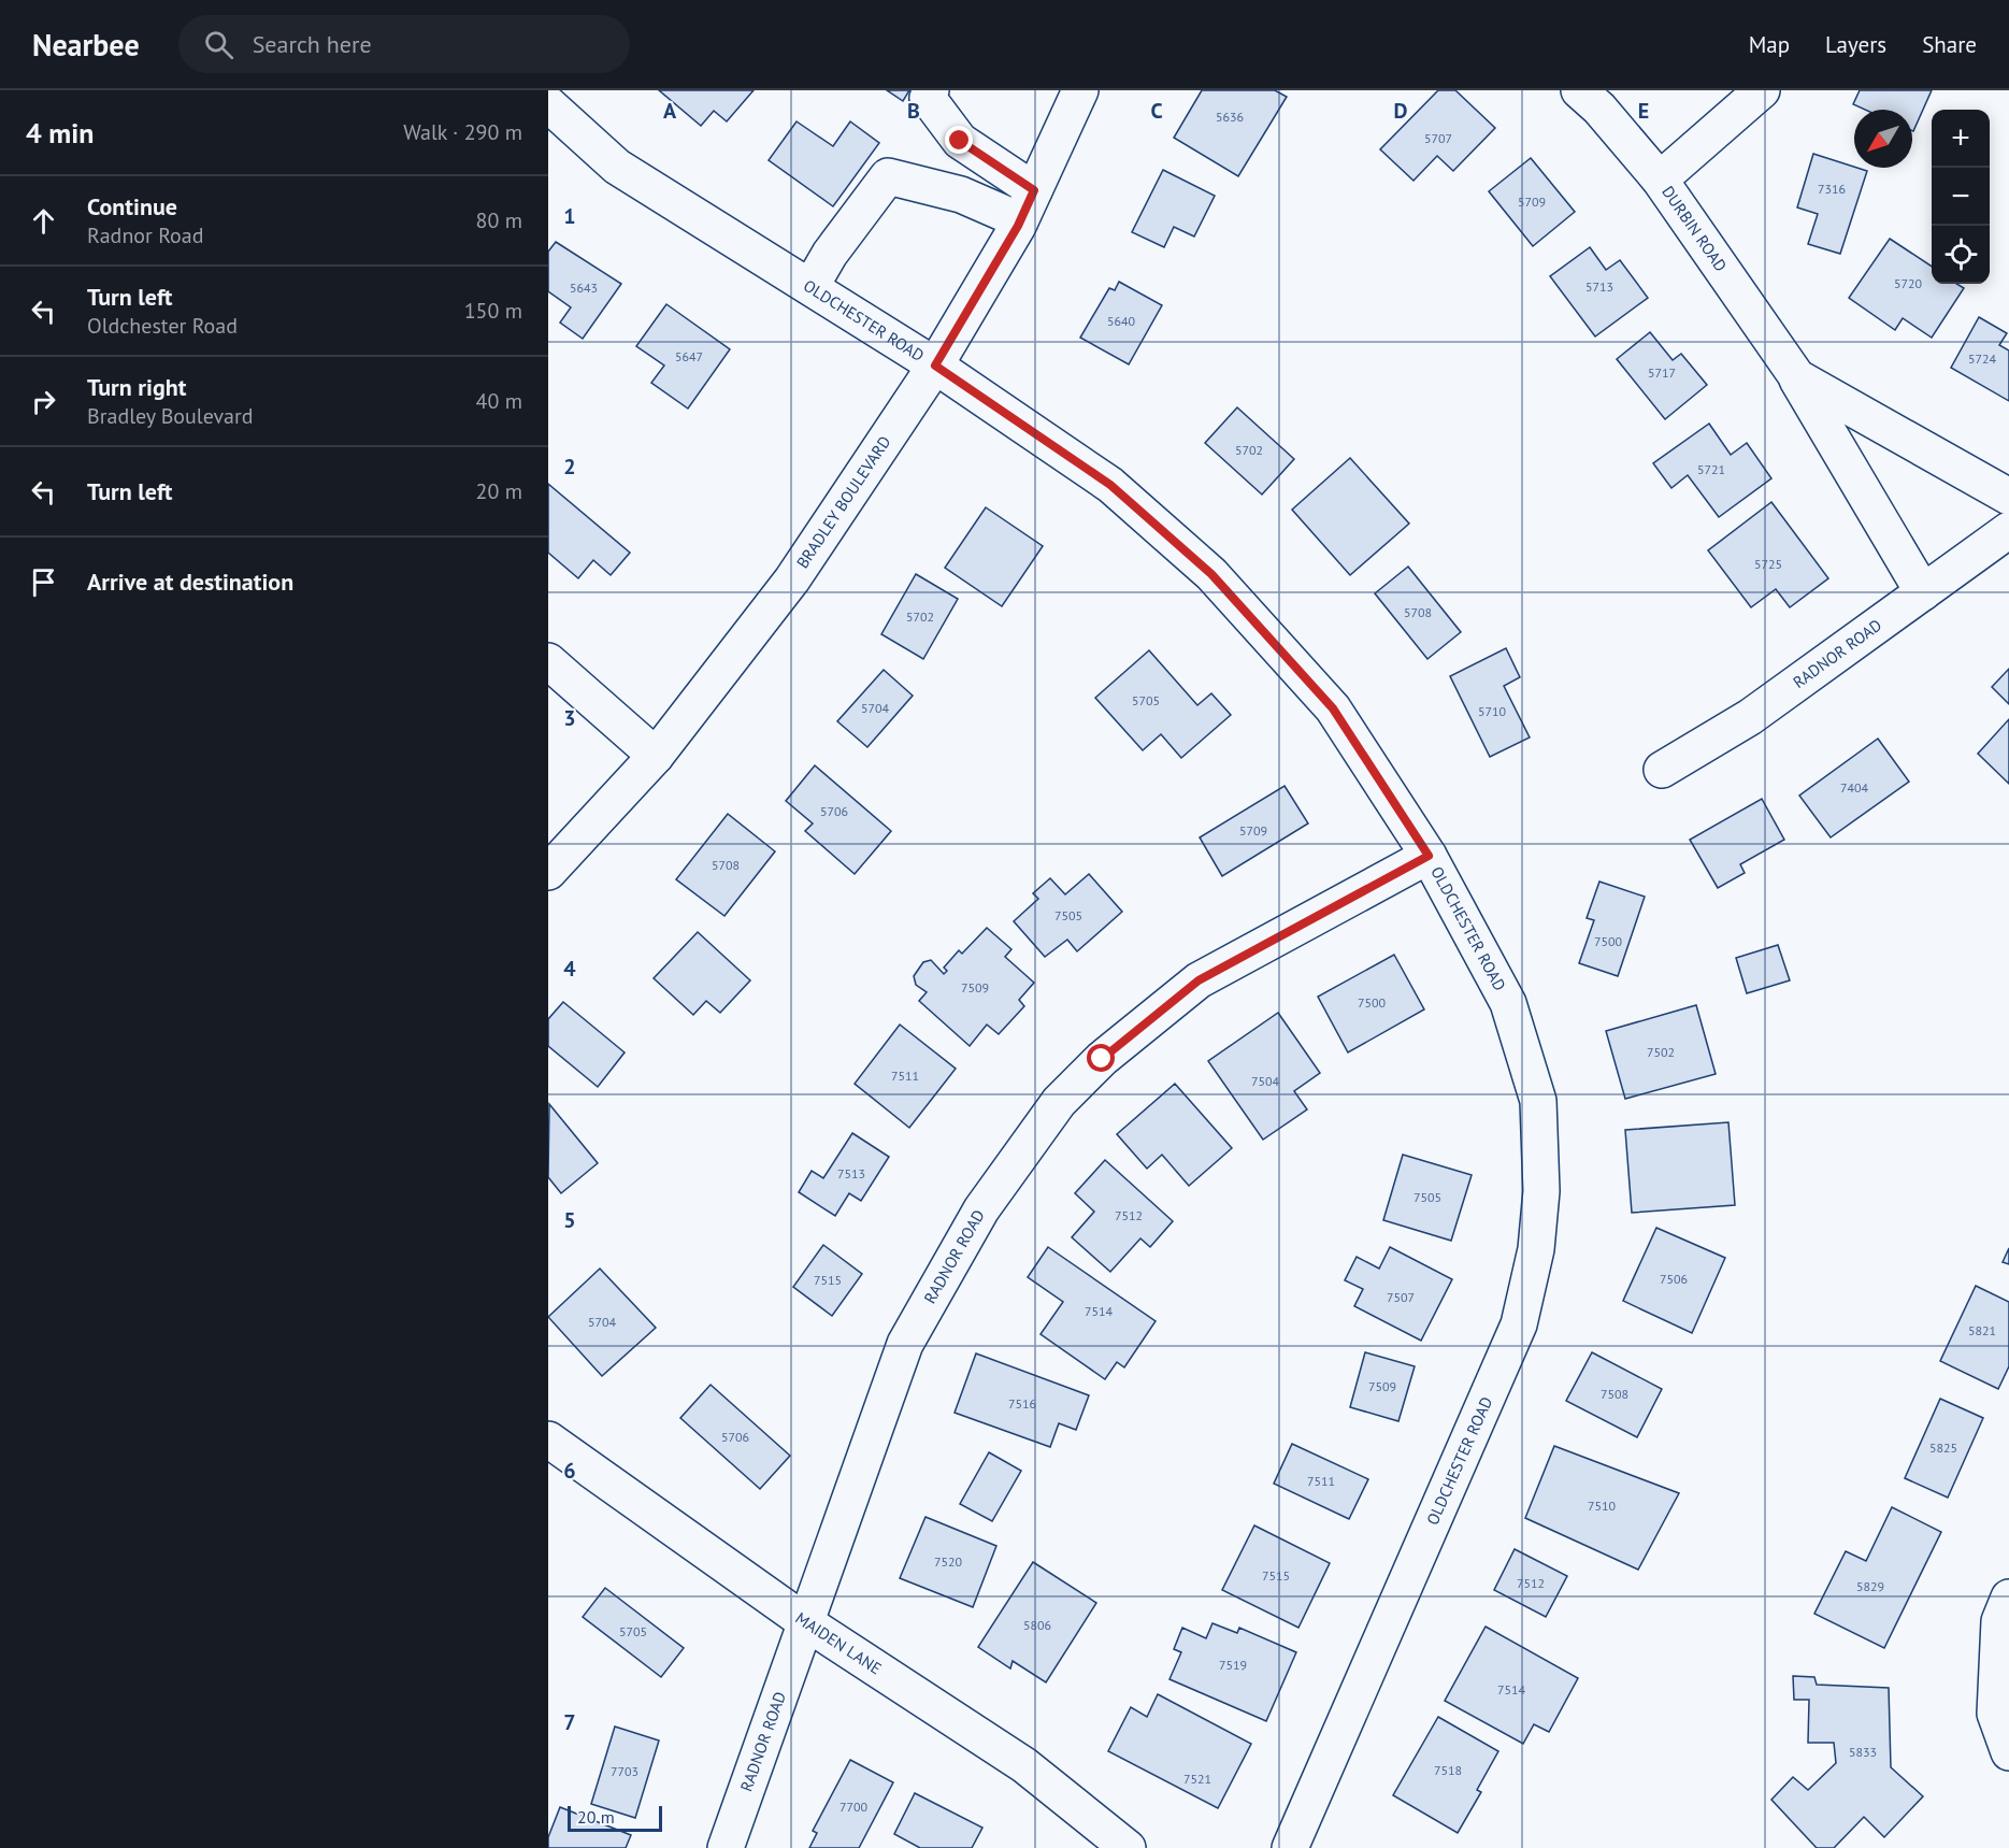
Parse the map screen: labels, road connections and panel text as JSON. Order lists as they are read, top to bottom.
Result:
{
  "streets": {
    "street": [
      "DURBIN ROAD",
      "OLDCHESTER ROAD",
      "BRADLEY BOULEVARD",
      "RADNOR ROAD",
      "MAIDEN LANE"
    ]
  },
  "crossings": [
    ["DURBIN ROAD", "RADNOR ROAD"],
    ["OLDCHESTER ROAD", "BRADLEY BOULEVARD"],
    ["OLDCHESTER ROAD", "RADNOR ROAD"],
    ["RADNOR ROAD", "MAIDEN LANE"]
  ],
  "house_numbers": [
    "5636",
    "5707",
    "7316",
    "5709",
    "5720",
    "5713",
    "5643",
    "5640",
    "5647",
    "5724",
    "5717",
    "5702",
    "5721",
    "5725",
    "5708",
    "5702",
    "5705",
    "5704",
    "5710",
    "7404",
    "5706",
    "5709",
    "5708",
    "7505",
    "7500",
    "7509",
    "7500",
    "7502",
    "7511",
    "7504",
    "7513",
    "7505",
    "7512",
    "7506",
    "7515",
    "7507",
    "7514",
    "5704",
    "5821",
    "7509",
    "7508",
    "7516",
    "5706",
    "5825",
    "7511",
    "7510",
    "7520",
    "7515",
    "7512",
    "5829",
    "5806",
    "5705",
    "7519",
    "7514",
    "5833",
    "7518",
    "7703",
    "7521",
    "7700"
  ],
  "scale_bar": "20 m",
  "north": "bottom left",
  "page": {
    "header": "Nearbee",
    "search": "Search here",
    "nav": ["Map", "Layers", "Share"],
    "heading": ["4 min", "Walk · 290 m"],
    "map_buttons": ["+", "−"],
    "list": [
      ["Continue", "Radnor Road", "80 m"],
      ["Turn left", "Oldchester Road", "150 m"],
      ["Turn right", "Bradley Boulevard", "40 m"],
      ["Turn left", "20 m"],
      "Arrive at destination"
    ],
    "scale": "20 m"
  },
  "grid": {
    "columns": [
      "A",
      "B",
      "C",
      "D",
      "E"
    ],
    "rows": [
      "1",
      "2",
      "3",
      "4",
      "5",
      "6",
      "7"
    ]
  }
}
